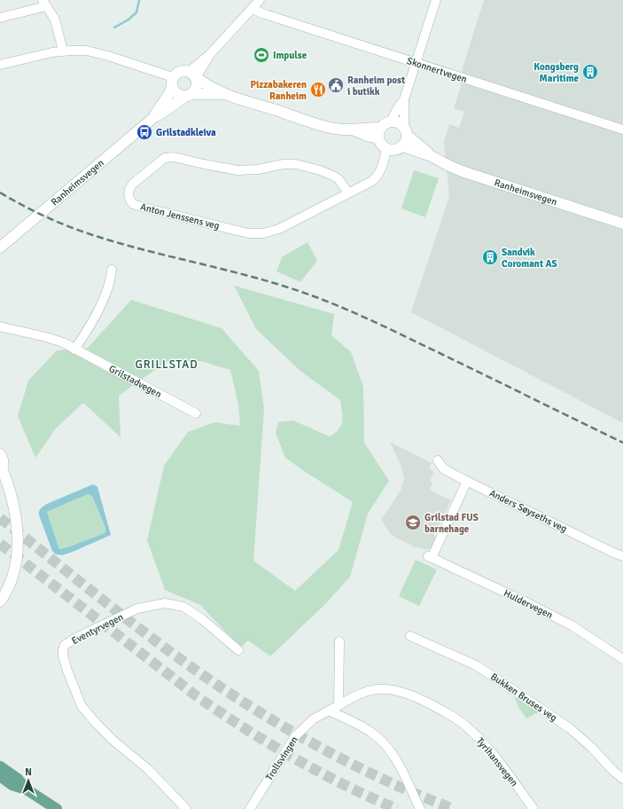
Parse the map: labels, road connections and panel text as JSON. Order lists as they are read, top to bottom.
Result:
{
  "streets": {
    "street": [
      "Skonnertvegen",
      "Ranheimsvegen",
      "Anton Jenssens veg",
      "Grilstadvegen",
      "Anders Søyseths veg",
      "Huldervegen",
      "Eventyrvegen",
      "Bukken Bruses veg",
      "Trollsvingen",
      "Tyrihansvegen"
    ]
  },
  "crossings": [
    ["Ranheimsvegen", "Anton Jenssens veg"],
    ["Anders Søyseths veg", "Huldervegen"],
    ["Trollsvingen", "Tyrihansvegen"]
  ],
  "districts": ["GRILLSTAD"],
  "places": {
    "sports": ["Impulse"],
    "building": ["Kongsberg Maritime", "Sandvik Coromant AS"],
    "public building": ["Ranheim post i butikk"],
    "restaurant": ["Pizzabakeren Ranheim"],
    "bus stop": ["Grilstadkleiva"],
    "school or university": ["Grilstad FUS barnehage"]
  },
  "north": "top"
}
